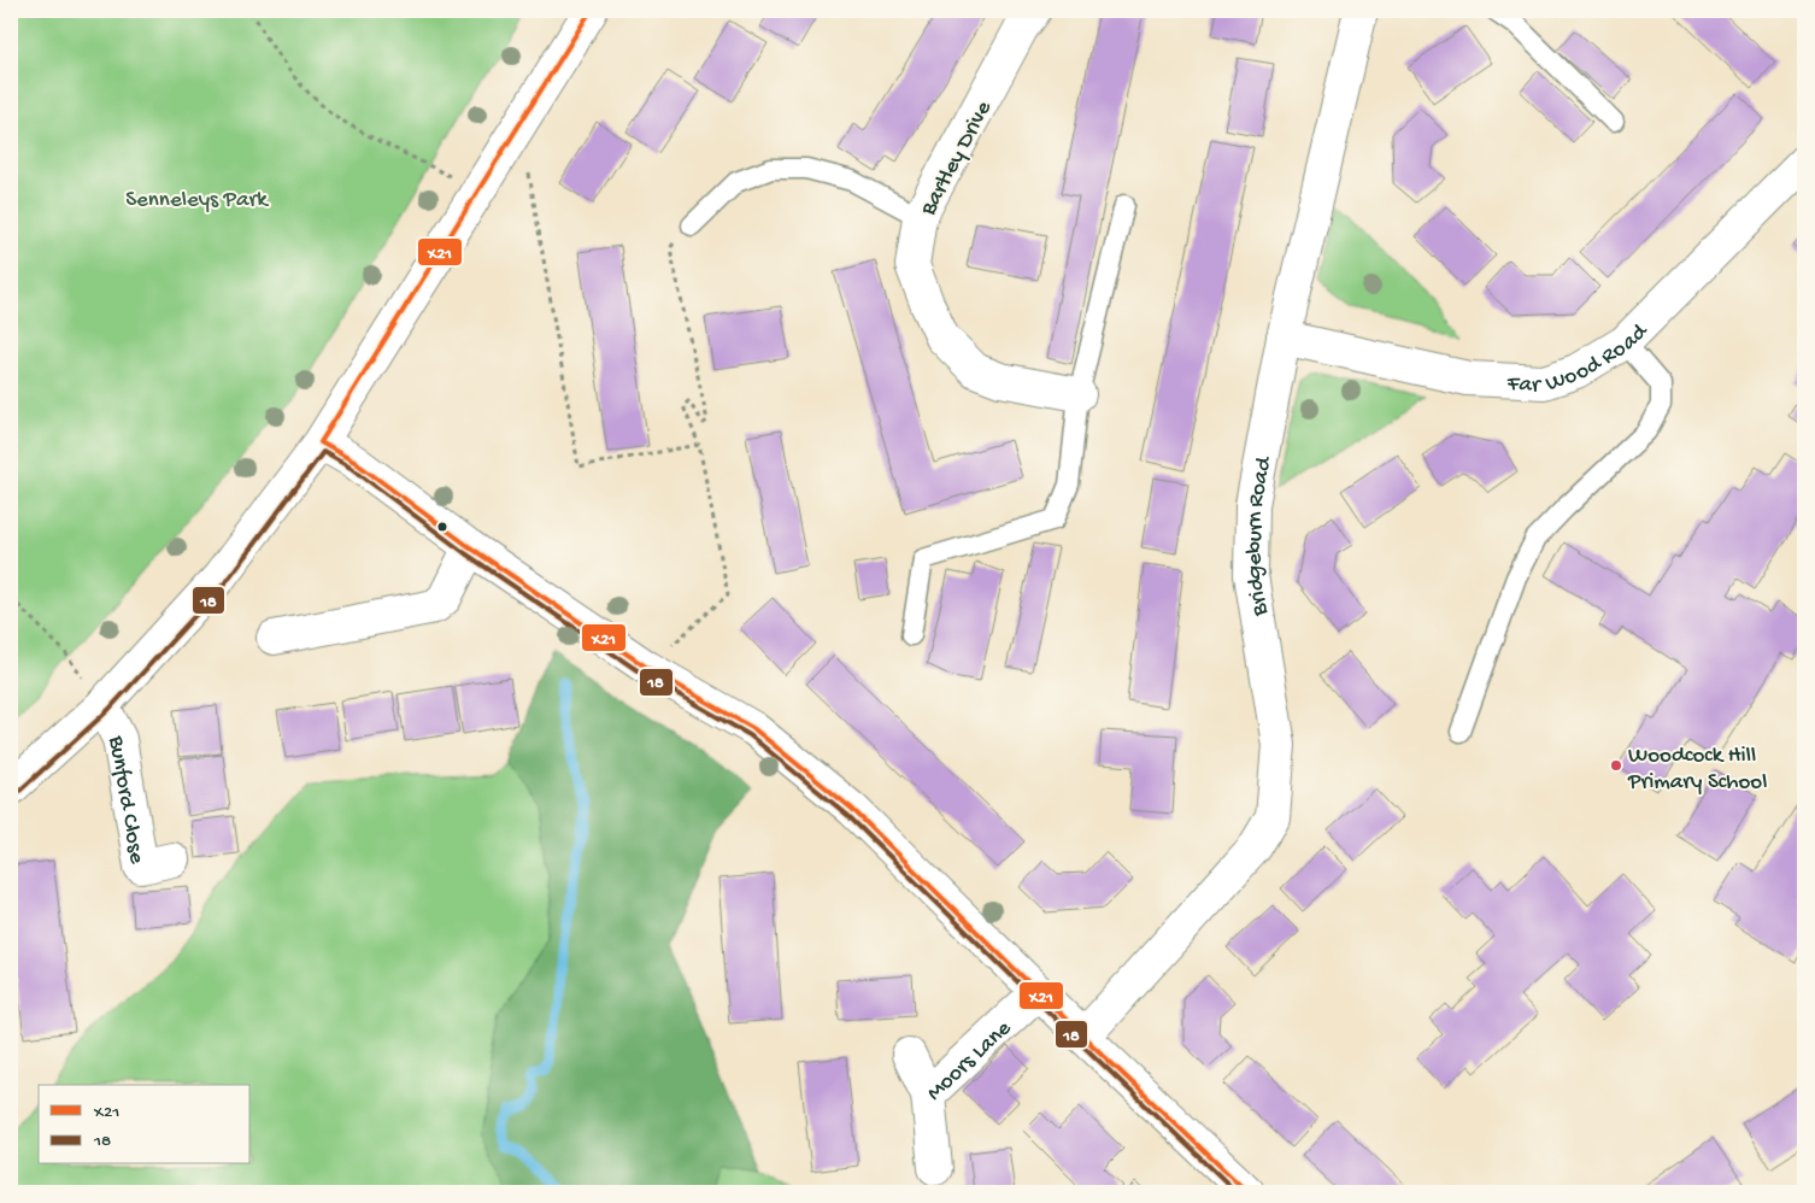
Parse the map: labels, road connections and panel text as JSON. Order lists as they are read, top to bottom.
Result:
{
  "streets": {
    "street": [
      "Bartley Drive",
      "Far Wood Road",
      "Bridgeburn Road",
      "Bunford Close",
      "Moors Lane"
    ]
  },
  "crossings": [
    ["Far Wood Road", "Bridgeburn Road"]
  ],
  "parks": ["Senneleys Park"],
  "places": ["Woodcock Hill Primary School"],
  "lines": ["transit line X21", "transit line 18"],
  "legend": ["X21", "18"]
}
